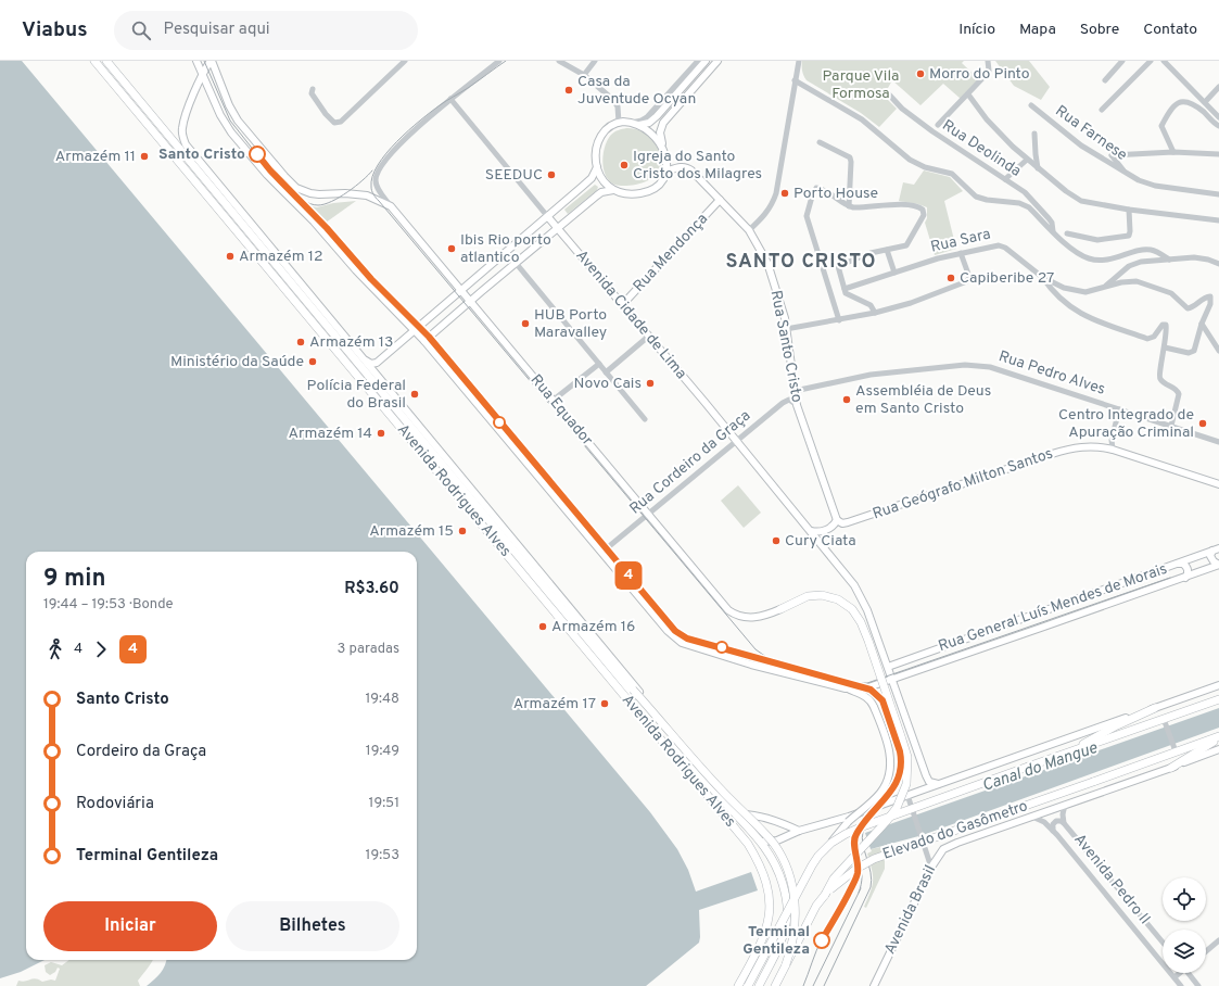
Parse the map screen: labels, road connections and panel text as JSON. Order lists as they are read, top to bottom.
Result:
{
  "streets": {
    "highway": ["Avenida Rodrigues Alves", "Elevado do Gasômetro"],
    "main road": [
      "Rua Mendonça",
      "Avenida Cidade de Lima",
      "Rua Santo Cristo",
      "Rua Equador",
      "Rua Geógrafo Milton Santos",
      "Rua General Luís Mendes de Morais",
      "Avenida Brasil"
    ],
    "street": [
      "Rua Farnese",
      "Rua Deolinda",
      "Rua Sara",
      "Rua Pedro Alves",
      "Rua Cordeiro da Graça",
      "Avenida Pedro II"
    ]
  },
  "crossings": [
    ["Rua Mendonça", "Avenida Cidade de Lima"],
    ["Rua Mendonça", "Rua Santo Cristo"],
    ["Avenida Cidade de Lima", "Rua Cordeiro da Graça"],
    ["Avenida Cidade de Lima", "Rua General Luís Mendes de Morais"],
    ["Rua Santo Cristo", "Rua Pedro Alves"],
    ["Rua Santo Cristo", "Rua Cordeiro da Graça"],
    ["Rua Santo Cristo", "Rua Geógrafo Milton Santos"],
    ["Rua Equador", "Rua Cordeiro da Graça"],
    ["Rua Equador", "Elevado do Gasômetro"],
    ["Avenida Pedro II", "Avenida Brasil"]
  ],
  "districts": ["SANTO CRISTO"],
  "water": ["Canal do Mangue"],
  "parks": ["Parque Vila Formosa"],
  "places": [
    "Morro do Pinto",
    "Casa da Juventude Ocyan",
    "Santo Cristo",
    "Armazém 11",
    "Igreja do Santo Cristo dos Milagres",
    "SEEDUC",
    "Porto House",
    "Ibis Rio porto atlantico",
    "Armazém 12",
    "Capiberibe 27",
    "HUB Porto Maravalley",
    "Armazém 13",
    "Ministério da Saúde",
    "Novo Cais",
    "Polícia Federal do Brasil",
    "Assembléia de Deus em Santo Cristo",
    "Centro Integrado de Apuração Criminal",
    "Armazém 14",
    "Armazém 15",
    "Cury Ciata",
    "Armazém 16",
    "Armazém 17",
    "Terminal Gentileza"
  ],
  "lines": ["tram line 4"],
  "page": {
    "header": "Viabus",
    "search": "Pesquisar aqui",
    "nav": [
      "Início",
      "Mapa",
      "Sobre",
      "Contato"
    ],
    "on_map": "4",
    "heading": ["9 min", "19:44 – 19:53 · Bonde", "R$3.60"],
    "legs": ["4", "4", "3 paradas"],
    "list": [
      {
        "name": "Santo Cristo",
        "value": "19:48"
      },
      {
        "name": "Cordeiro da Graça",
        "value": "19:49"
      },
      {
        "name": "Rodoviária",
        "value": "19:51"
      },
      {
        "name": "Terminal Gentileza",
        "value": "19:53"
      }
    ],
    "buttons": ["Iniciar", "Bilhetes"]
  }
}
